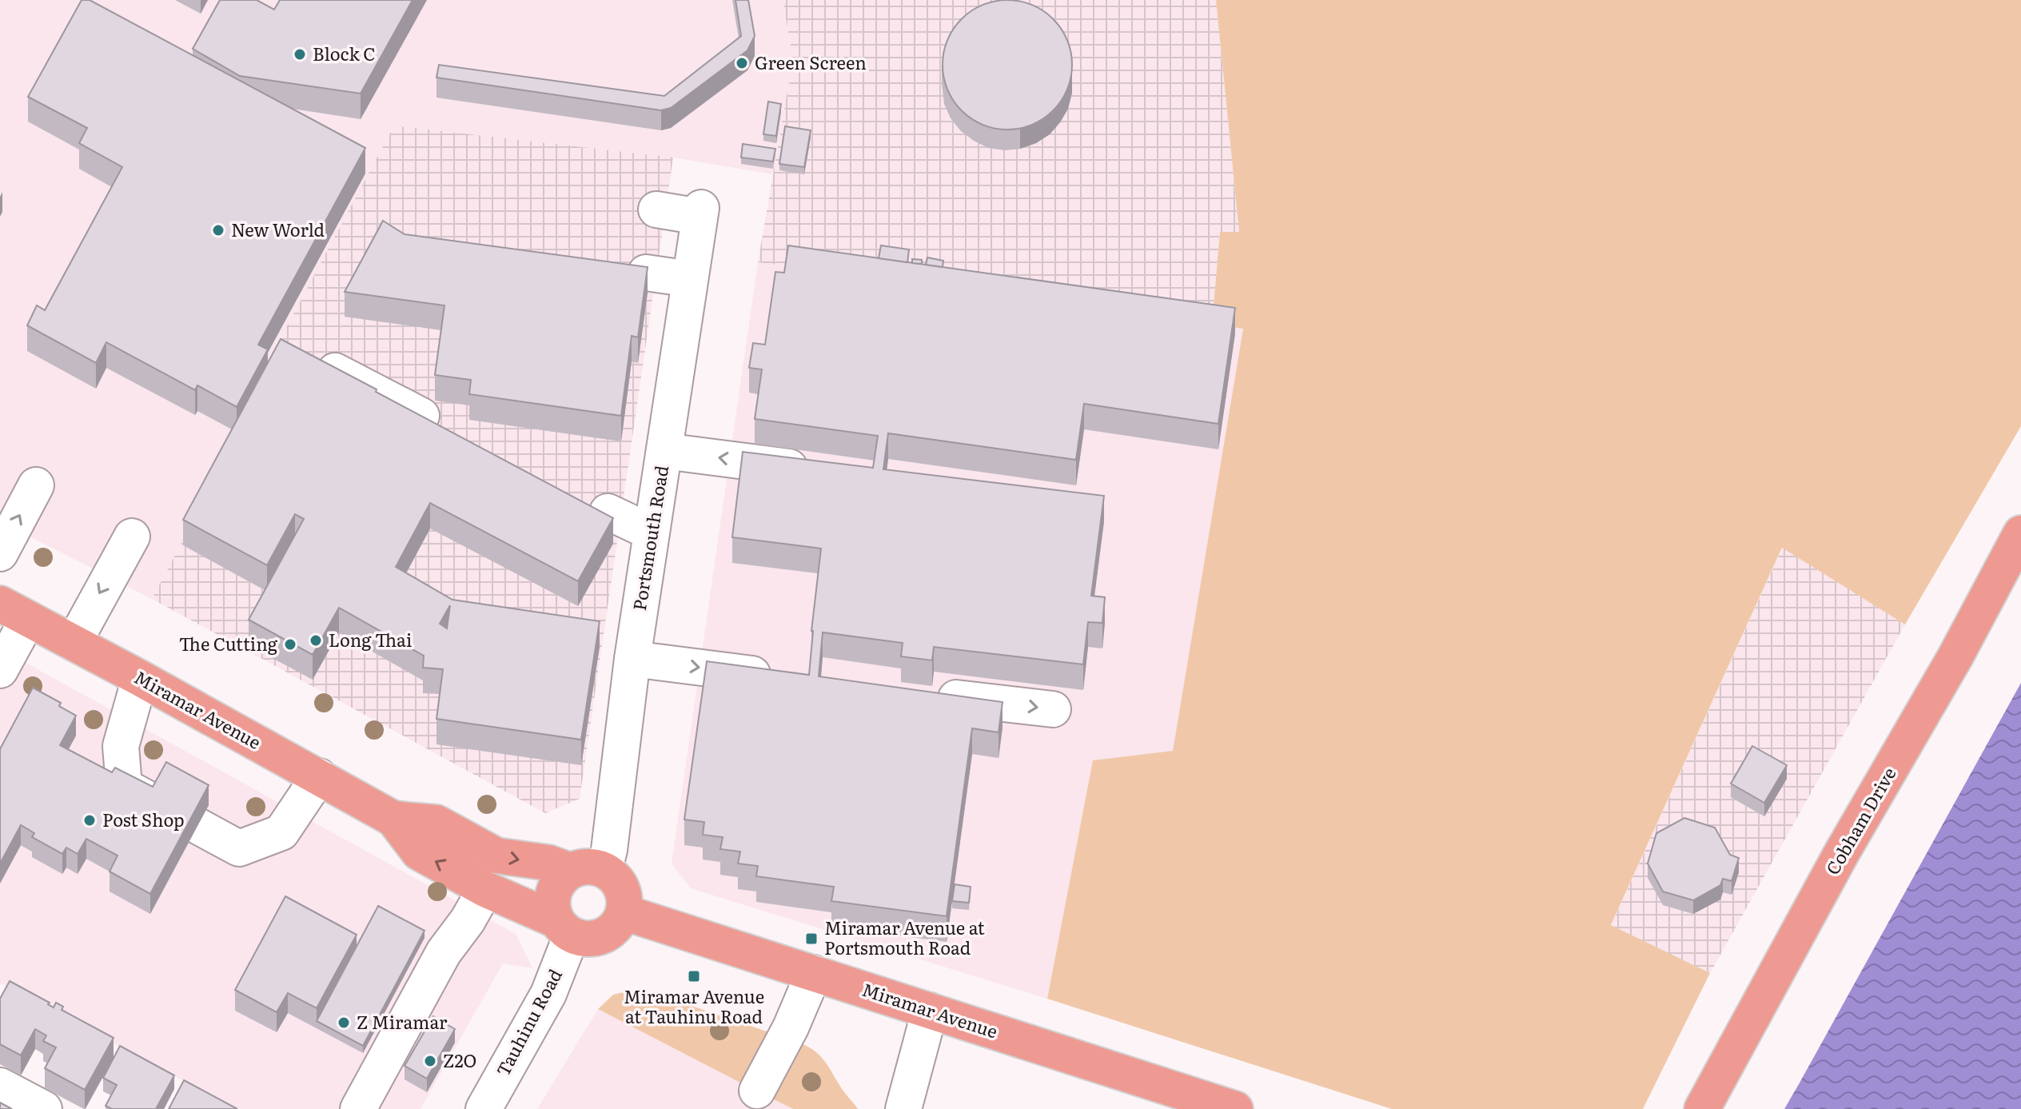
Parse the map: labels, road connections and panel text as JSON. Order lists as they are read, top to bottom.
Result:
{
  "streets": {
    "main road": ["Miramar Avenue", "Cobham Drive"],
    "street": ["Portsmouth Road", "Tauhinu Road"]
  },
  "crossings": [
    ["Portsmouth Road", "Miramar Avenue"],
    ["Portsmouth Road", "Tauhinu Road"],
    ["Miramar Avenue", "Tauhinu Road"]
  ],
  "places": {
    "other": [
      "Block C",
      "Green Screen",
      "New World",
      "Long Thai",
      "The Cutting",
      "Post Shop",
      "Z Miramar",
      "Z2O"
    ],
    "transit": ["Miramar Avenue at Portsmouth Road", "Miramar Avenue at Tauhinu Road"]
  }
}
